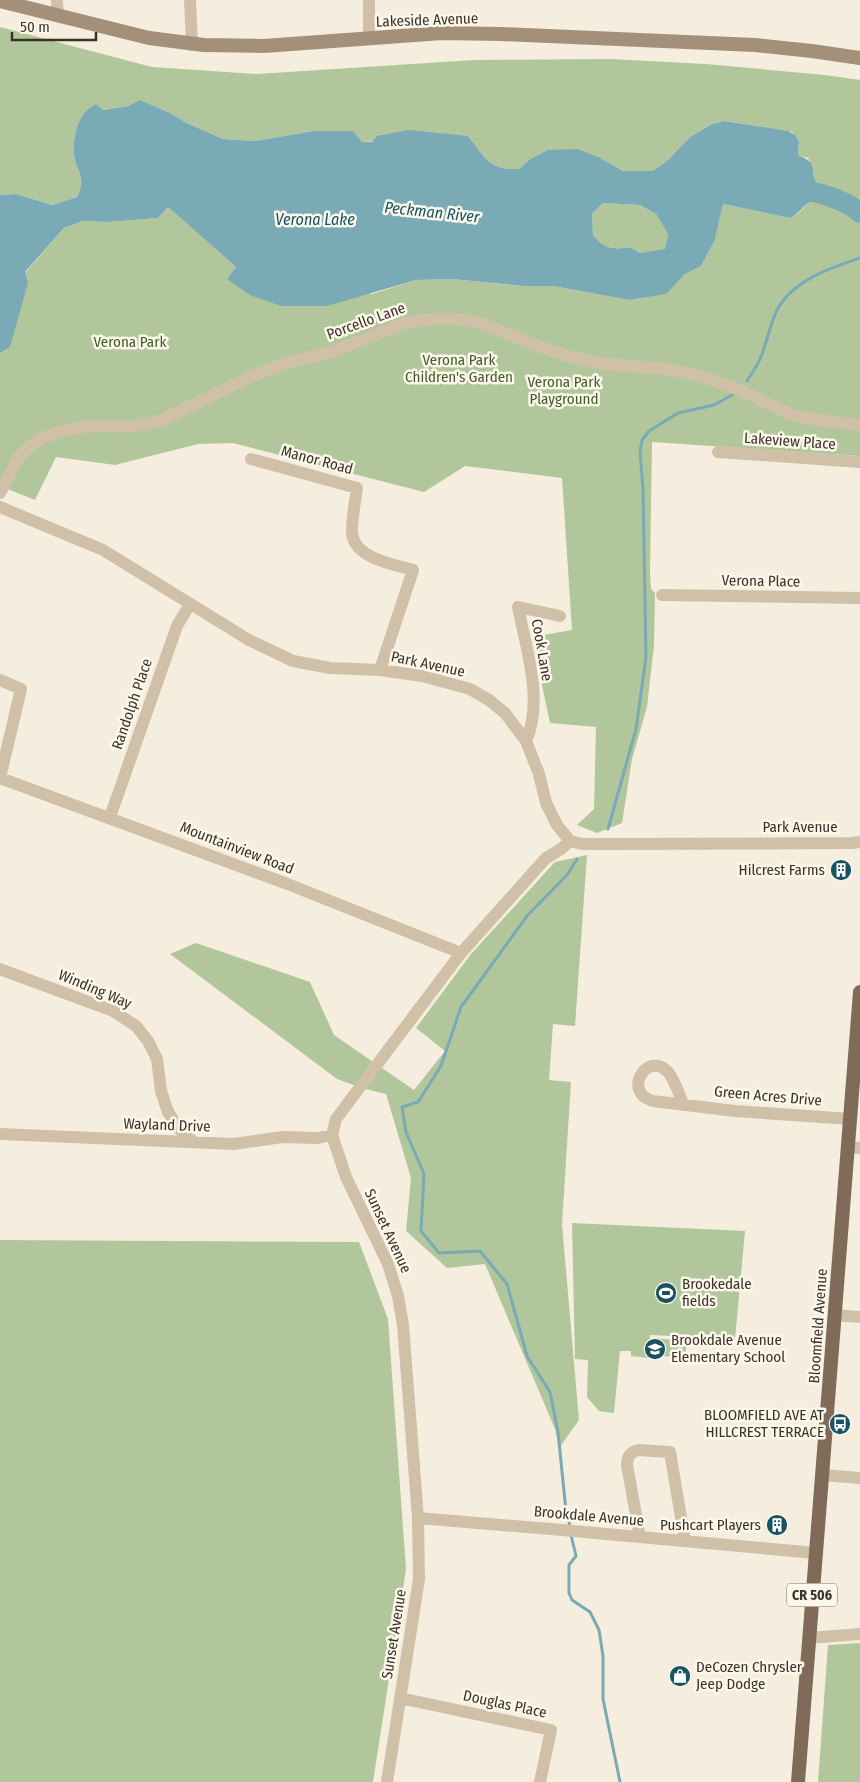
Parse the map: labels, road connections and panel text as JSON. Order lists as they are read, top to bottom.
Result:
{
  "streets": {
    "main road": ["Lakeside Avenue", "Bloomfield Avenue", "CR 506"],
    "street": [
      "Porcello Lane",
      "Lakeview Place",
      "Manor Road",
      "Verona Place",
      "Cook Lane",
      "Park Avenue",
      "Randolph Place",
      "Mountainview Road",
      "Winding Way",
      "Green Acres Drive",
      "Wayland Drive",
      "Sunset Avenue",
      "Brookdale Avenue",
      "Douglas Place"
    ]
  },
  "crossings": [
    ["Manor Road", "Park Avenue"],
    ["Cook Lane", "Park Avenue"],
    ["Park Avenue", "Randolph Place"],
    ["Randolph Place", "Mountainview Road"],
    ["Winding Way", "Wayland Drive"],
    ["Green Acres Drive", "Bloomfield Avenue"],
    ["Wayland Drive", "Sunset Avenue"],
    ["Sunset Avenue", "Brookdale Avenue"],
    ["Sunset Avenue", "Douglas Place"],
    ["Bloomfield Avenue", "Brookdale Avenue"]
  ],
  "water": ["Peckman River", "Verona Lake"],
  "parks": ["Verona Park", "Verona Park Children's Garden", "Verona Park Playground"],
  "places": {
    "building": ["Hilcrest Farms", "Pushcart Players"],
    "sports": ["Brookedale fields"],
    "school or university": ["Brookdale Avenue Elementary School"],
    "bus stop": ["BLOOMFIELD AVE AT HILLCREST TERRACE"],
    "shop": ["DeCozen Chrysler Jeep Dodge"]
  },
  "scale_bar": "50 m"
}
